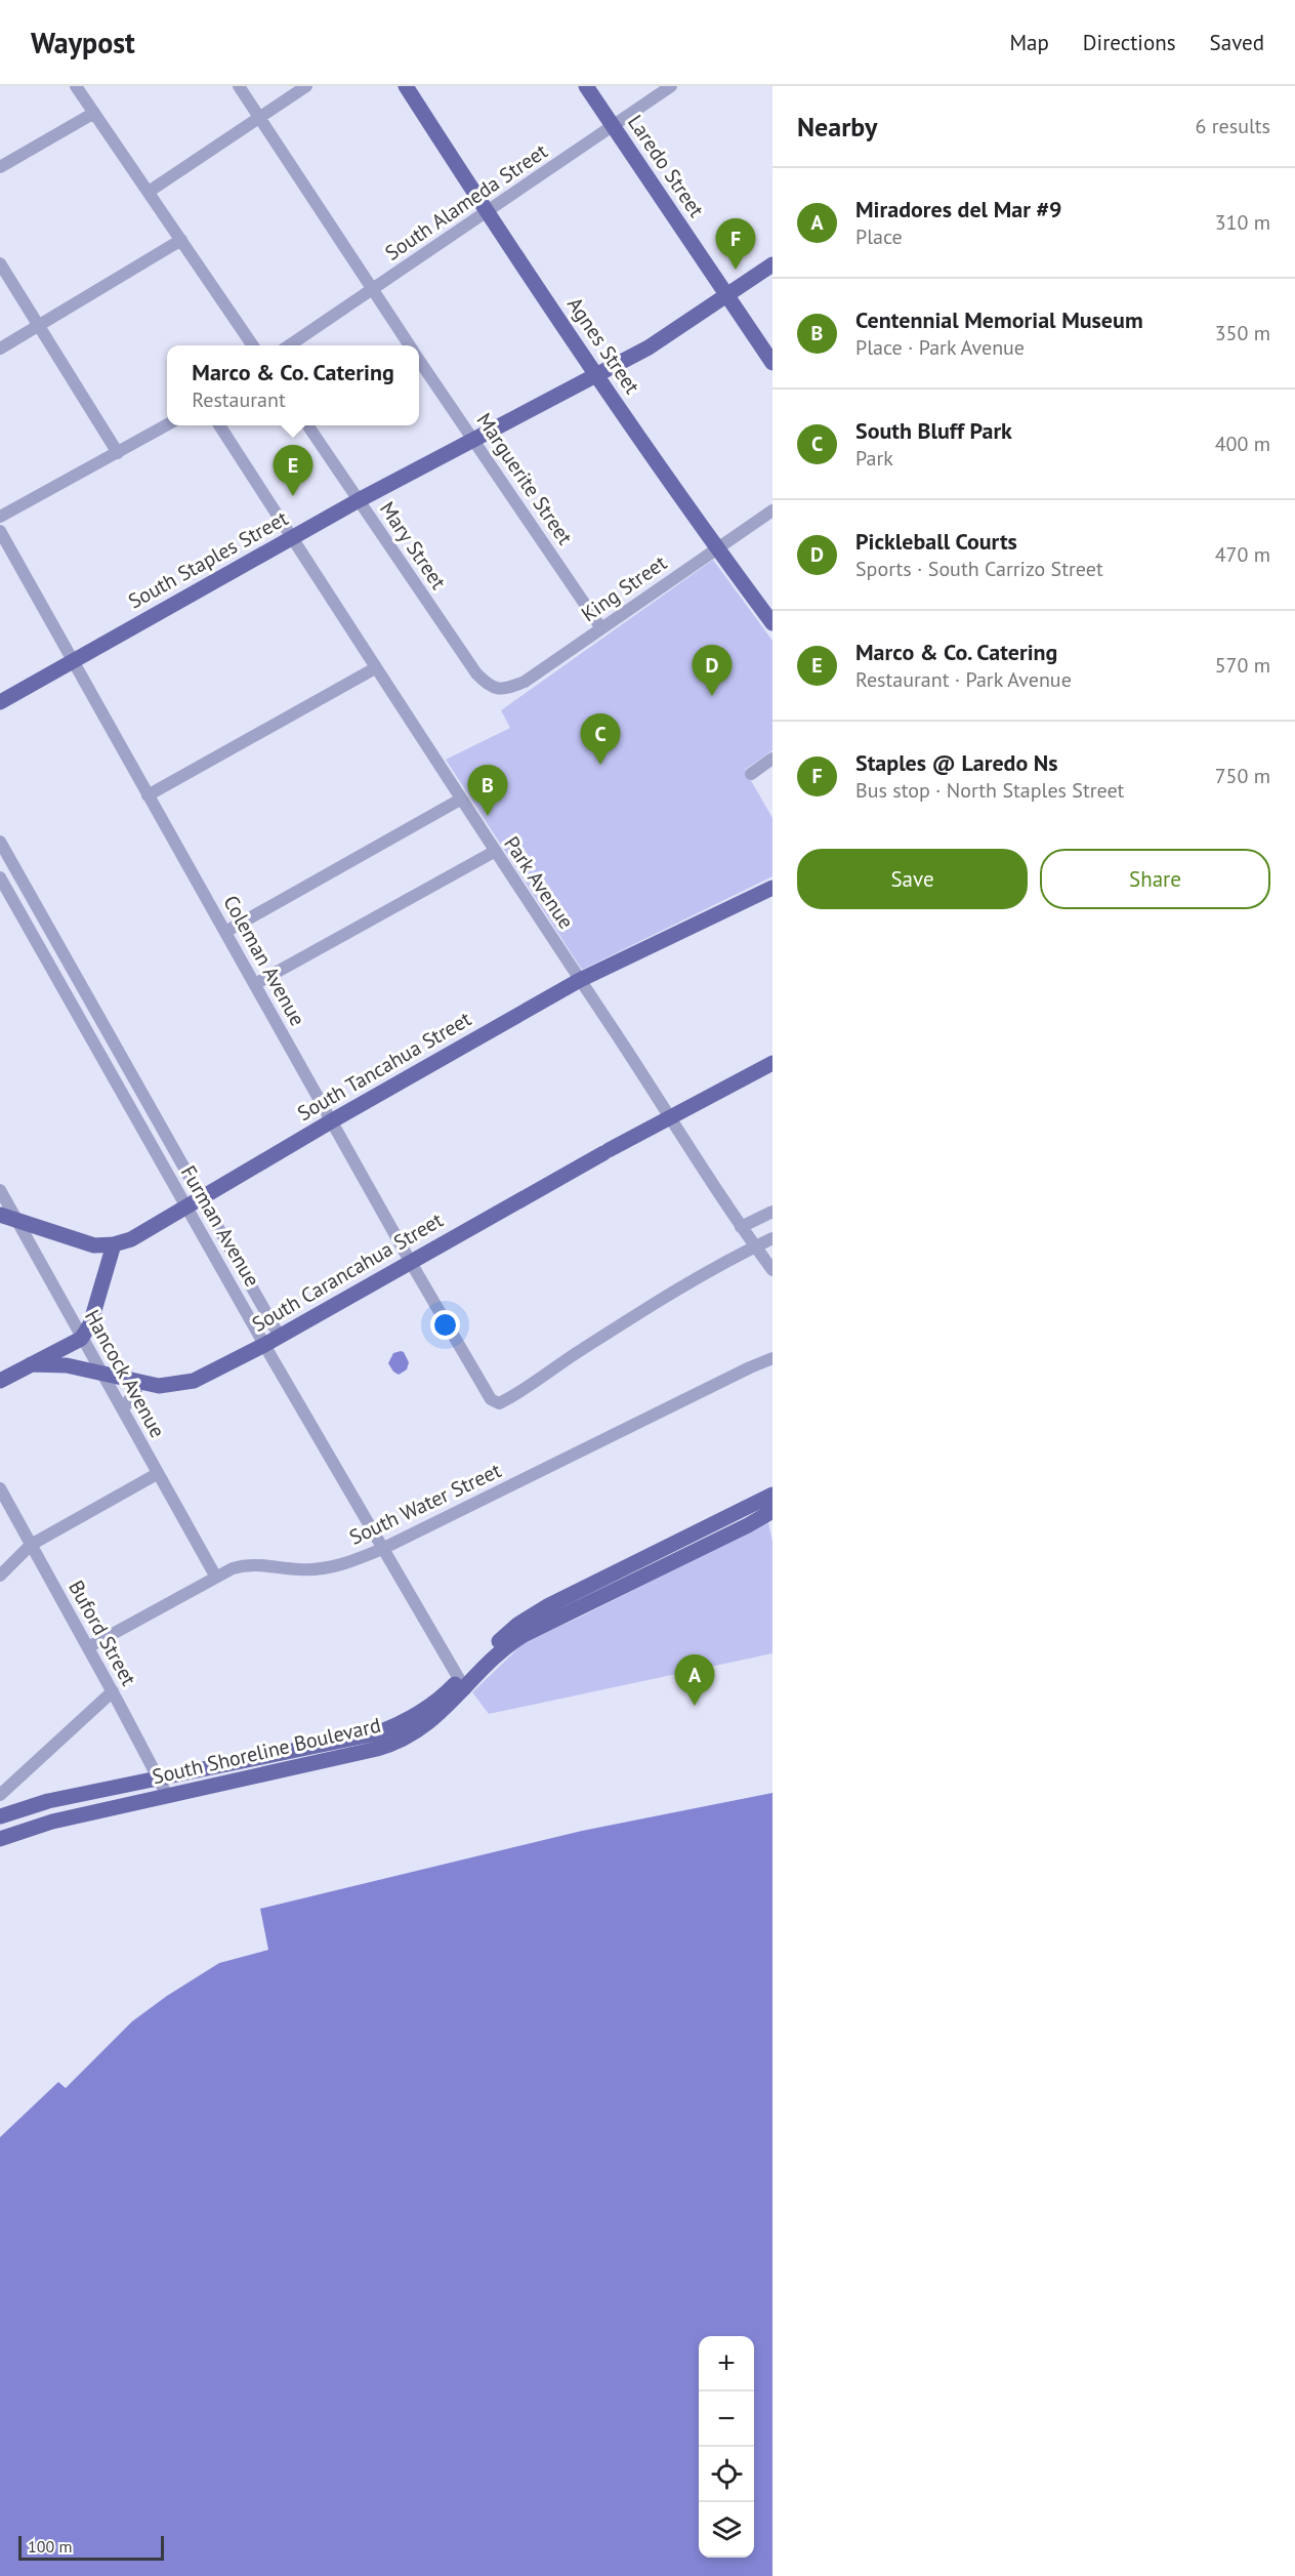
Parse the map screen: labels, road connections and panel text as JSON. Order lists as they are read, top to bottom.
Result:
{
  "streets": {
    "main road": [
      "Laredo Street",
      "Agnes Street",
      "South Staples Street",
      "South Tancahua Street",
      "South Carancahua Street",
      "South Shoreline Boulevard"
    ],
    "street": [
      "South Alameda Street",
      "Marguerite Street",
      "Mary Street",
      "King Street",
      "Park Avenue",
      "Coleman Avenue",
      "Furman Avenue",
      "Hancock Avenue",
      "South Water Street",
      "Buford Street"
    ]
  },
  "crossings": [
    ["Laredo Street", "South Alameda Street"],
    ["Laredo Street", "South Staples Street"],
    ["South Alameda Street", "Agnes Street"],
    ["South Alameda Street", "Marguerite Street"],
    ["Agnes Street", "South Staples Street"],
    ["Agnes Street", "King Street"],
    ["Marguerite Street", "South Staples Street"],
    ["Marguerite Street", "King Street"],
    ["Mary Street", "South Staples Street"],
    ["Mary Street", "King Street"],
    ["South Staples Street", "Park Avenue"],
    ["South Staples Street", "Coleman Avenue"],
    ["Park Avenue", "Coleman Avenue"],
    ["Park Avenue", "South Tancahua Street"],
    ["Park Avenue", "South Carancahua Street"],
    ["Coleman Avenue", "South Tancahua Street"],
    ["Coleman Avenue", "South Carancahua Street"],
    ["South Tancahua Street", "Furman Avenue"],
    ["South Tancahua Street", "Hancock Avenue"],
    ["Furman Avenue", "South Carancahua Street"],
    ["Furman Avenue", "South Water Street"],
    ["Furman Avenue", "South Shoreline Boulevard"],
    ["South Carancahua Street", "Hancock Avenue"],
    ["Hancock Avenue", "South Water Street"],
    ["South Water Street", "Buford Street"],
    ["Buford Street", "South Shoreline Boulevard"]
  ],
  "scale_bar": "100 m",
  "page": {
    "header": "Waypost",
    "nav": ["Map", "Directions", "Saved"],
    "heading": ["Nearby", "6 results"],
    "list": [
      {
        "mark": "A",
        "name": "Miradores del Mar #9",
        "note": "Place",
        "value": "310 m"
      },
      {
        "mark": "B",
        "name": "Centennial Memorial Museum",
        "note": "Place · Park Avenue",
        "value": "350 m"
      },
      {
        "mark": "C",
        "name": "South Bluff Park",
        "note": "Park",
        "value": "400 m"
      },
      {
        "mark": "D",
        "name": "Pickleball Courts",
        "note": "Sports · South Carrizo Street",
        "value": "470 m"
      },
      {
        "mark": "E",
        "name": "Marco & Co. Catering",
        "note": "Restaurant · Park Avenue",
        "value": "570 m"
      },
      {
        "mark": "F",
        "name": "Staples @ Laredo Ns",
        "note": "Bus stop · North Staples Street",
        "value": "750 m"
      }
    ],
    "pins": [
      "F",
      "E",
      "D",
      "C",
      "B",
      "A"
    ],
    "popup": ["Marco & Co. Catering", "Restaurant"],
    "buttons": ["Save", "Share"],
    "map_buttons": ["+", "−"],
    "scale": "100 m"
  }
}
